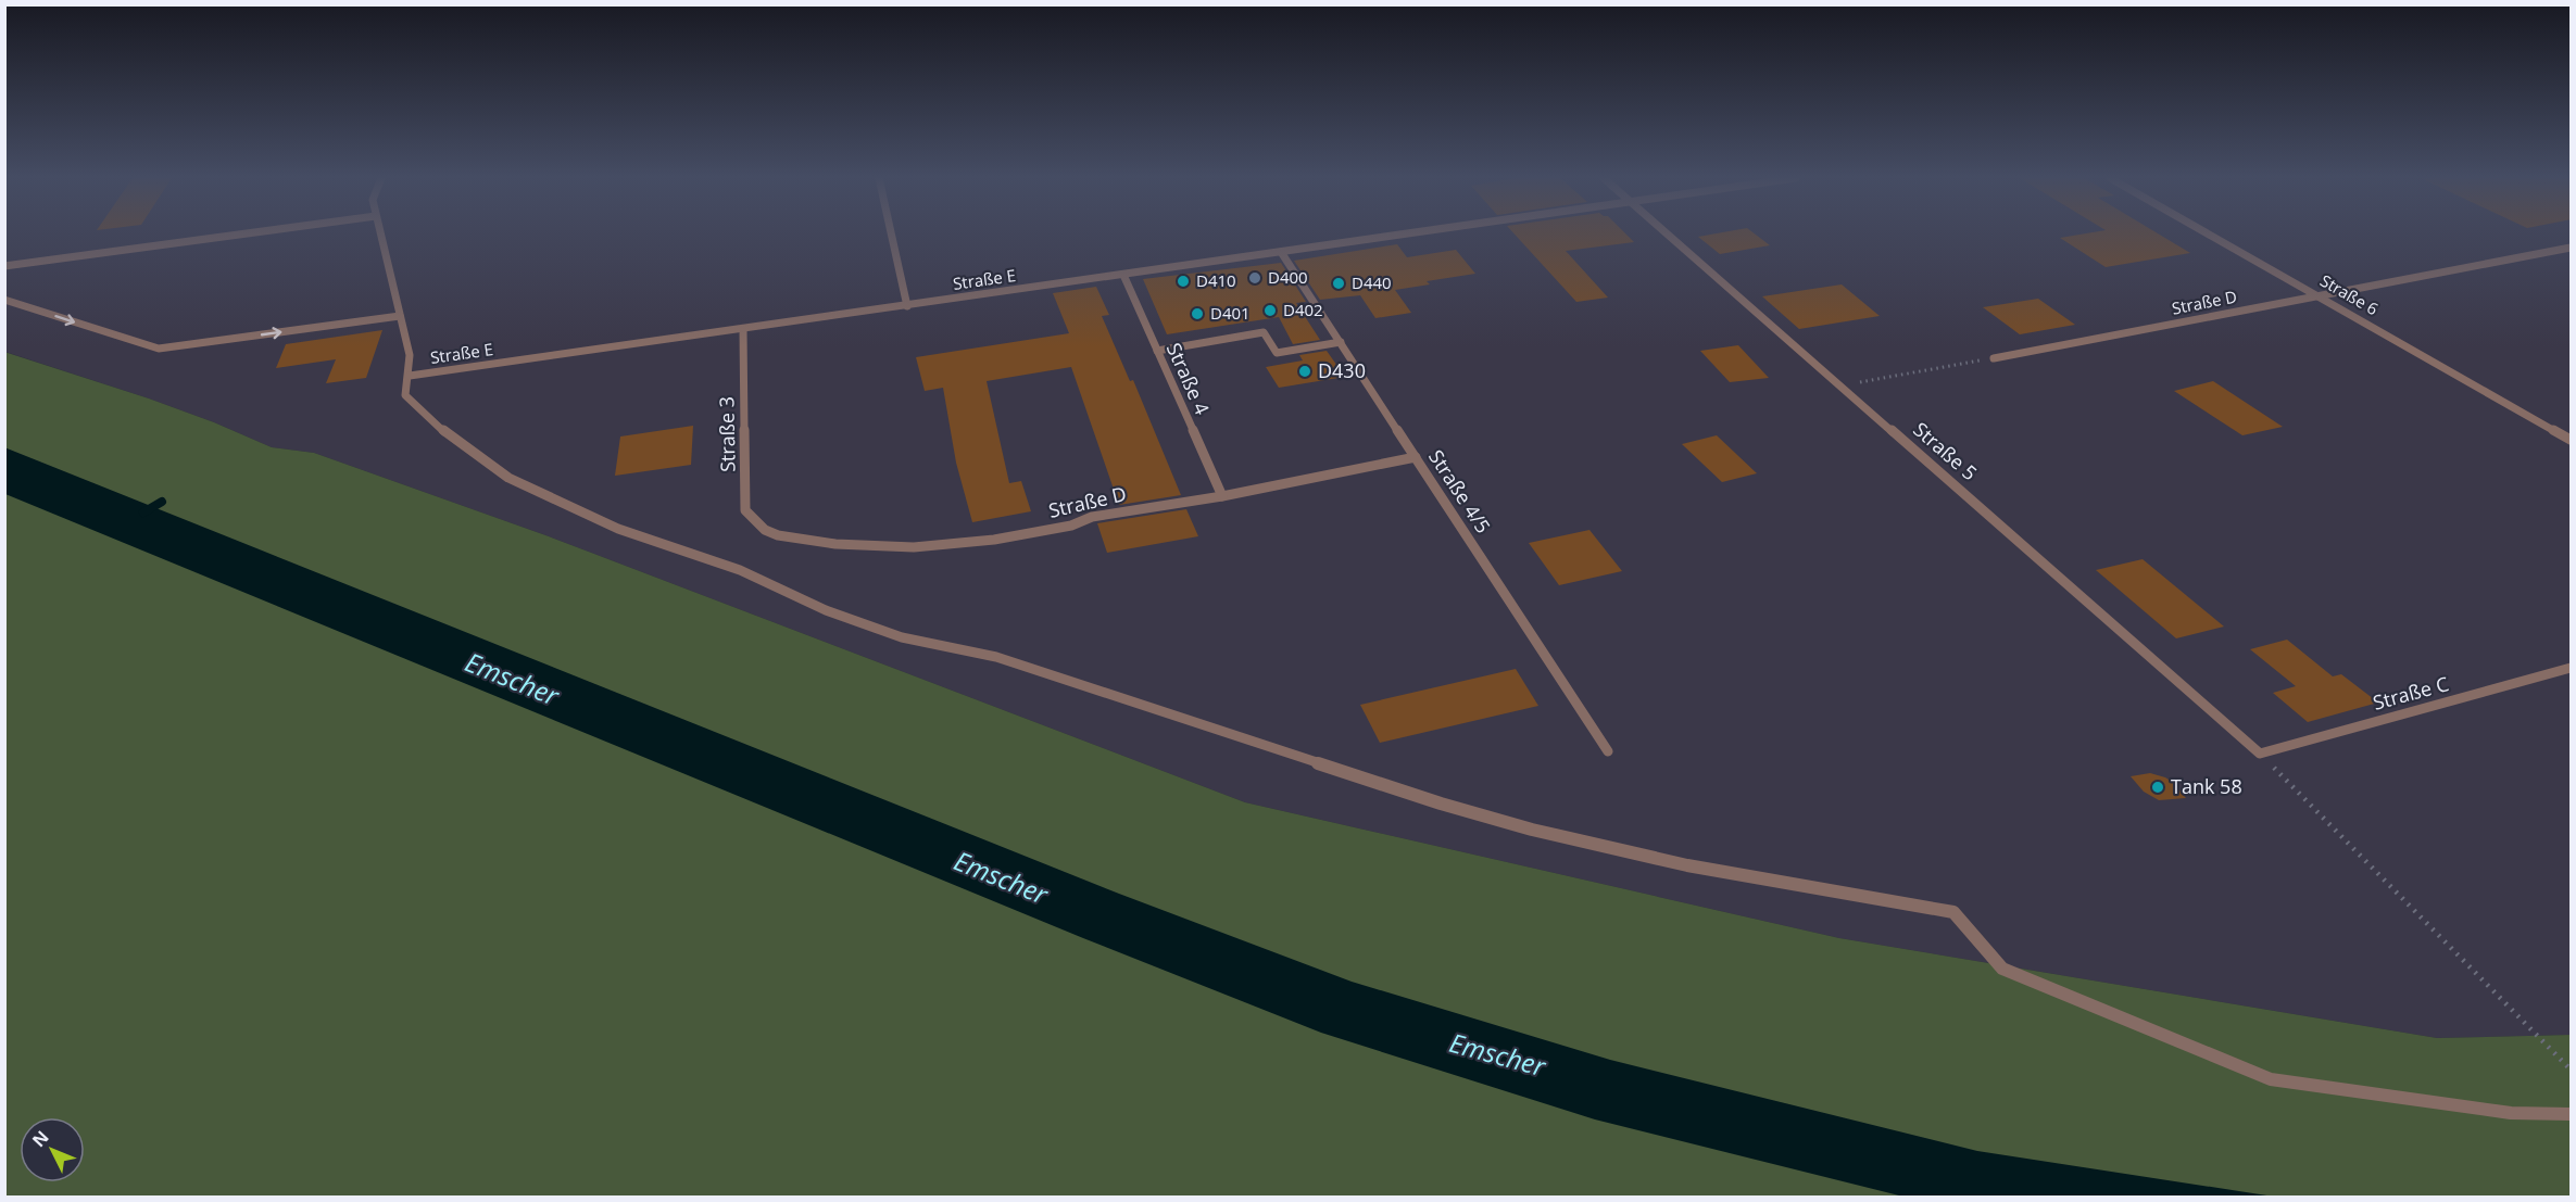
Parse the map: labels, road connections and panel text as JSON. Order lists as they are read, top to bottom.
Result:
{
  "streets": {
    "lane": [
      "Straße E",
      "Straße 6",
      "Straße D",
      "Straße 4",
      "Straße 3",
      "Straße 5",
      "Straße 4/5",
      "Straße C"
    ]
  },
  "crossings": [
    ["Straße E", "Straße 4"],
    ["Straße E", "Straße 3"],
    ["Straße E", "Straße 4/5"],
    ["Straße 6", "Straße D"],
    ["Straße D", "Straße 4"],
    ["Straße D", "Straße 3"],
    ["Straße D", "Straße 4/5"],
    ["Straße 5", "Straße C"]
  ],
  "water": ["Emscher"],
  "places": [
    "D400",
    "D410",
    "D440",
    "D402",
    "D401",
    "D430",
    "Tank 58"
  ],
  "north": "top left"
}
